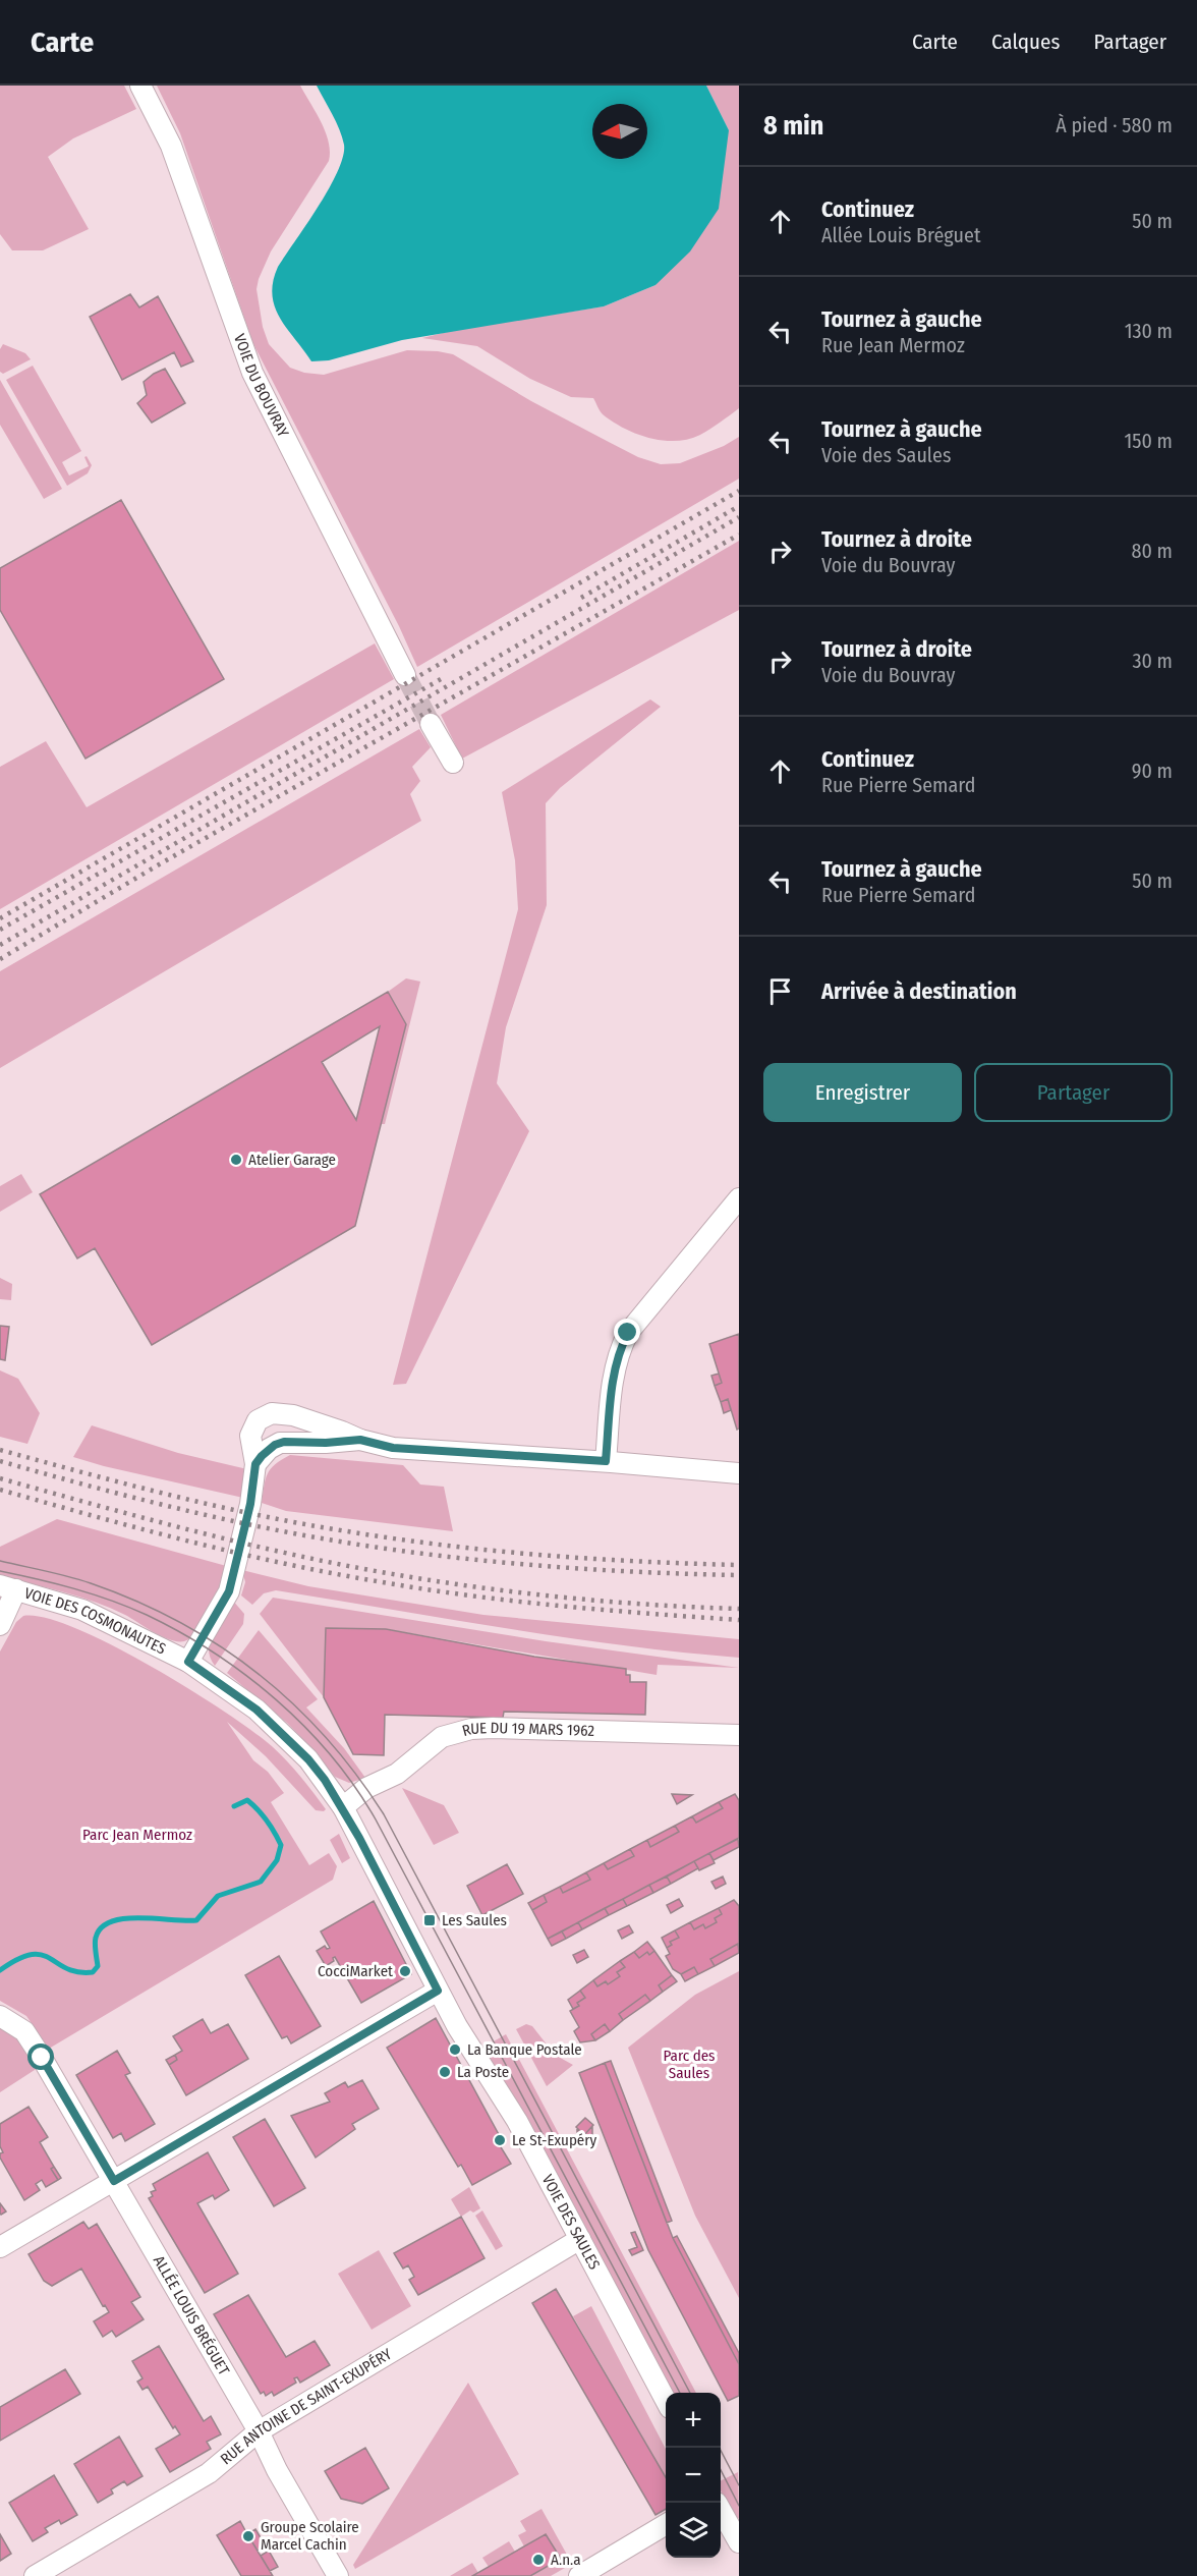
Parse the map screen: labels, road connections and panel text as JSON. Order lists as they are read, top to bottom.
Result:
{
  "streets": {
    "street": [
      "VOIE DU BOUVRAY",
      "VOIE DES COSMONAUTES",
      "RUE DU 19 MARS 1962",
      "VOIE DES SAULES",
      "ALLÉE LOUIS BRÉGUET",
      "RUE ANTOINE DE SAINT-EXUPÉRY"
    ]
  },
  "crossings": [
    ["VOIE DES COSMONAUTES", "VOIE DES SAULES"],
    ["RUE DU 19 MARS 1962", "VOIE DES SAULES"],
    ["VOIE DES SAULES", "RUE ANTOINE DE SAINT-EXUPÉRY"],
    ["ALLÉE LOUIS BRÉGUET", "RUE ANTOINE DE SAINT-EXUPÉRY"]
  ],
  "parks": ["Parc Jean Mermoz", "Parc des Saules"],
  "places": {
    "other": [
      "Atelier Garage",
      "CocciMarket",
      "La Banque Postale",
      "La Poste",
      "Le St-Exupéry",
      "Groupe Scolaire Marcel Cachin",
      "A.n.a"
    ],
    "transit": ["Les Saules"]
  },
  "north": "left",
  "page": {
    "header": "Carte",
    "nav": ["Carte", "Calques", "Partager"],
    "heading": ["8 min", "À pied · 580 m"],
    "list": [
      ["Continuez", "Allée Louis Bréguet", "50 m"],
      ["Tournez à gauche", "Rue Jean Mermoz", "130 m"],
      ["Tournez à gauche", "Voie des Saules", "150 m"],
      ["Tournez à droite", "Voie du Bouvray", "80 m"],
      ["Tournez à droite", "Voie du Bouvray", "30 m"],
      ["Continuez", "Rue Pierre Semard", "90 m"],
      ["Tournez à gauche", "Rue Pierre Semard", "50 m"],
      "Arrivée à destination"
    ],
    "buttons": ["Enregistrer", "Partager"],
    "map_buttons": ["+", "−"]
  }
}
